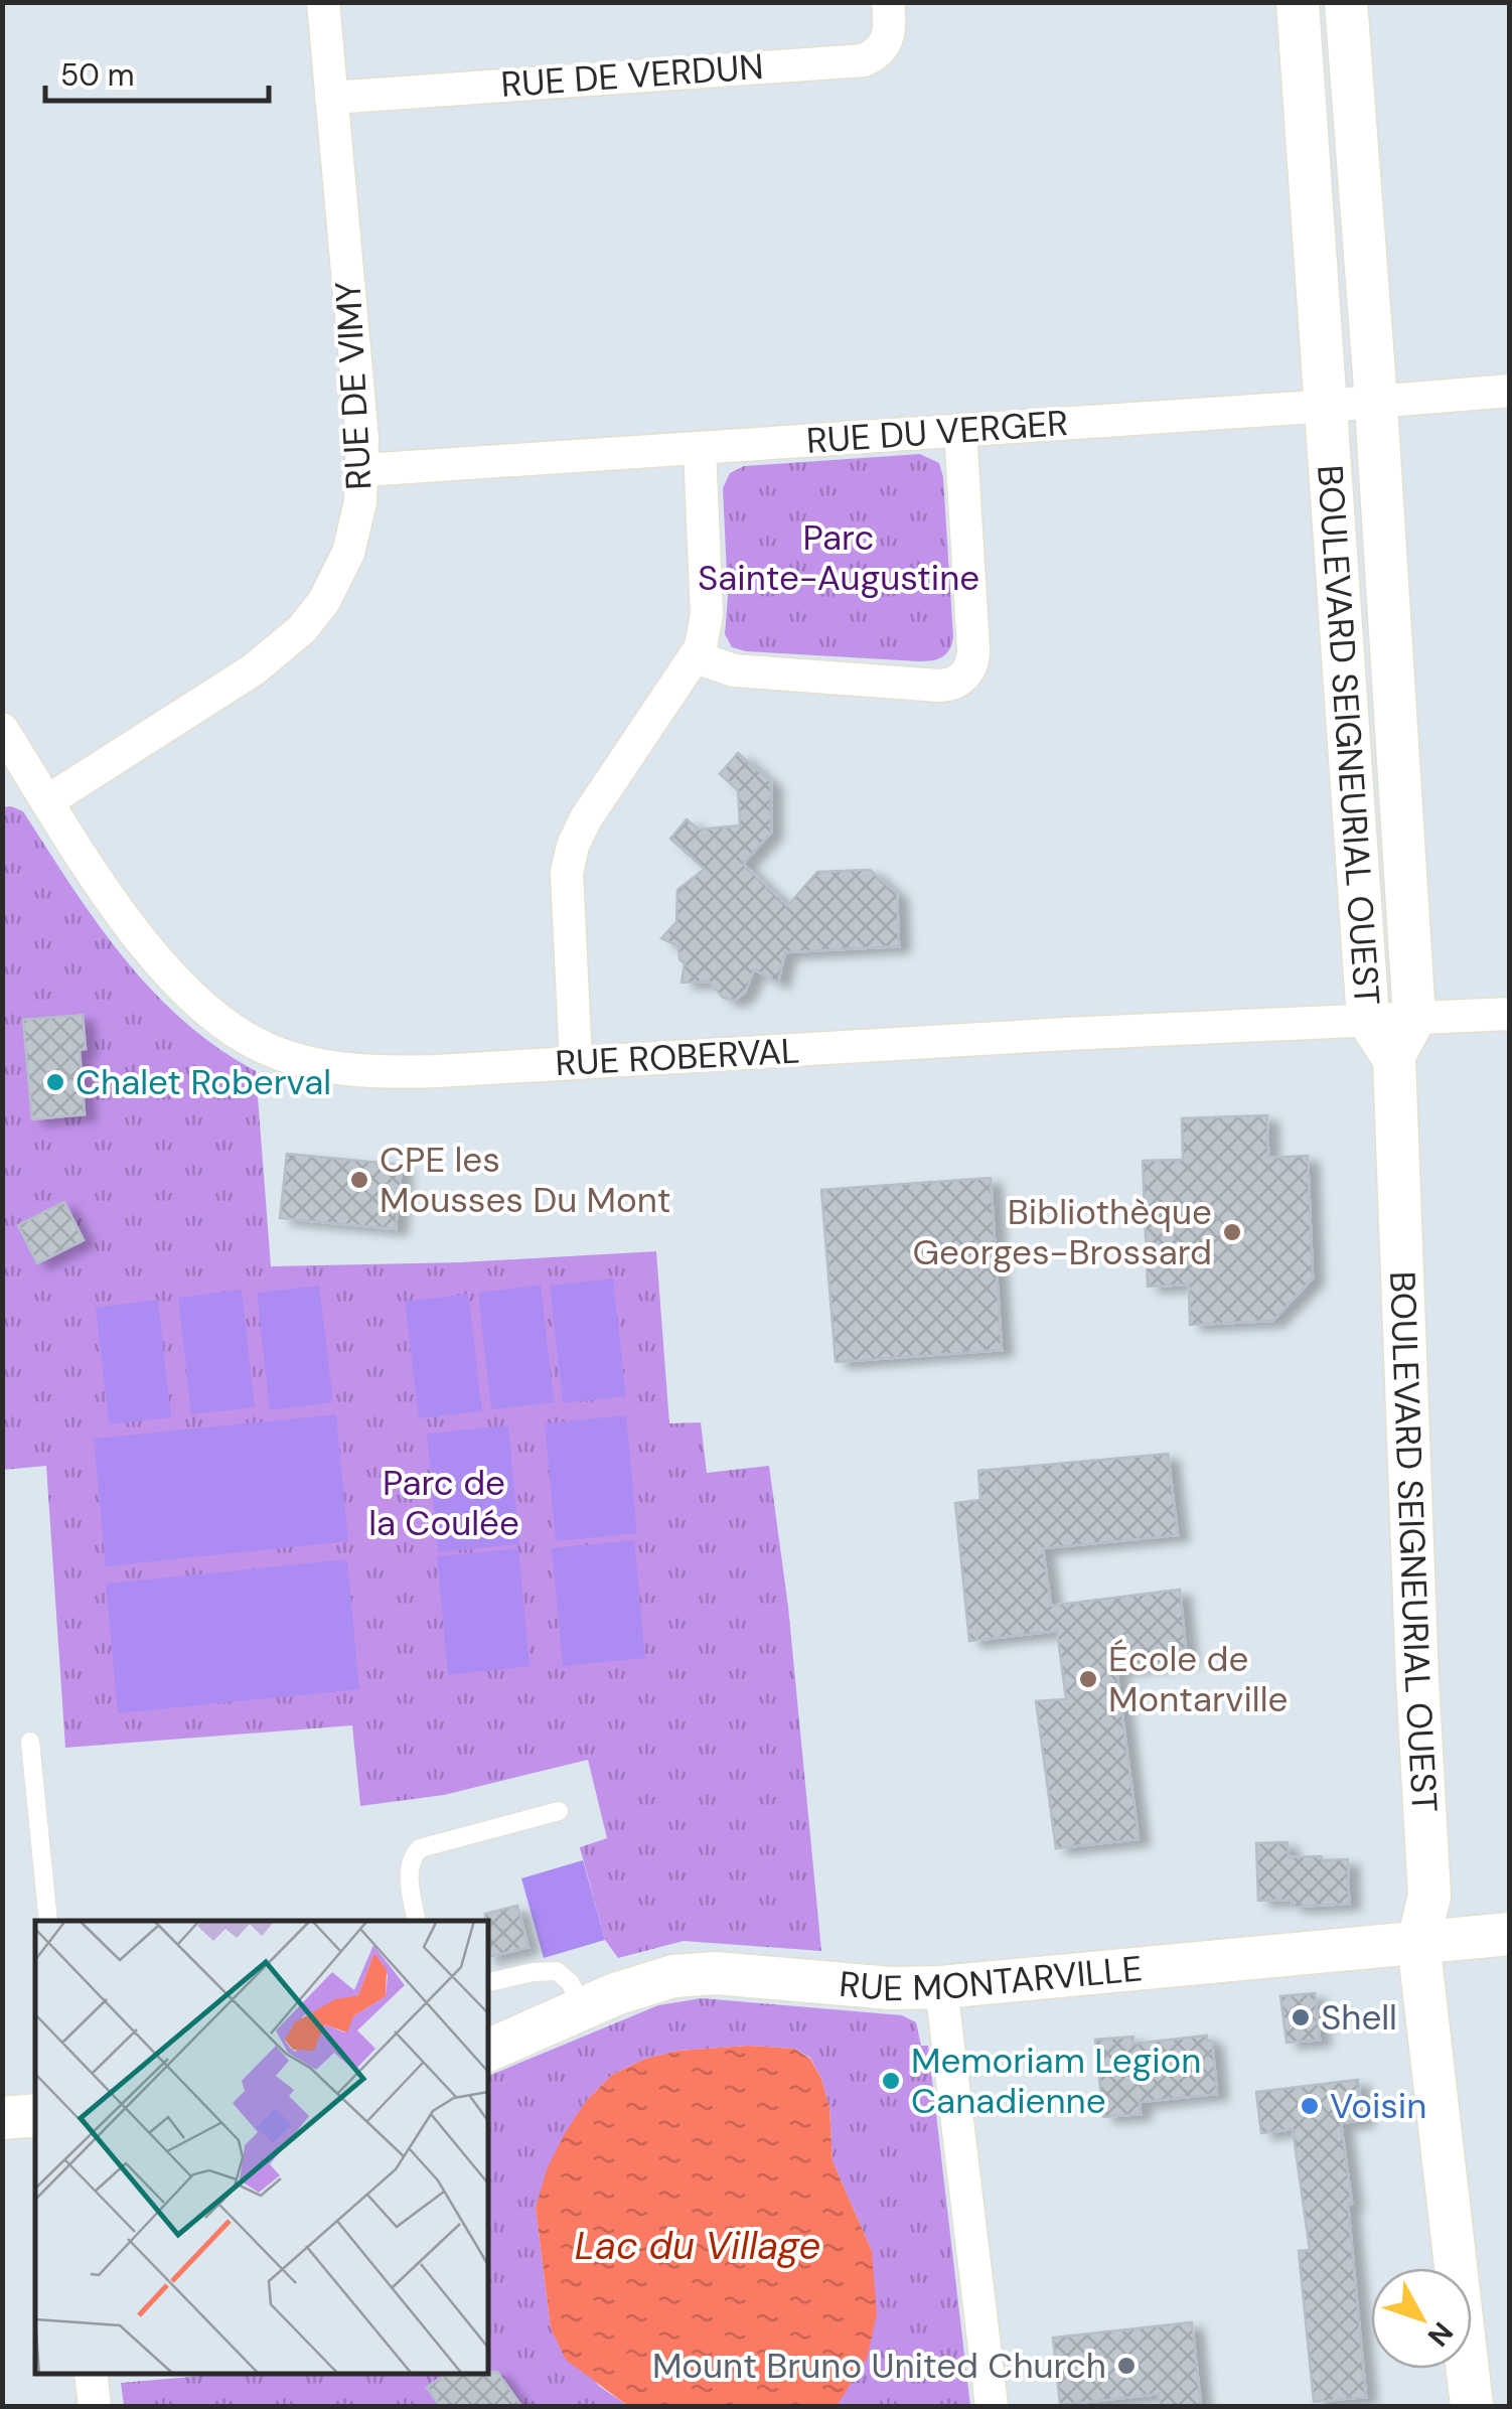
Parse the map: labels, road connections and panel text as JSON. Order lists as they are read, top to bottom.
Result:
{
  "streets": {
    "street": [
      "RUE DE VERDUN",
      "RUE DE VIMY",
      "RUE DU VERGER",
      "BOULEVARD SEIGNEURIAL OUEST",
      "RUE ROBERVAL",
      "RUE MONTARVILLE"
    ]
  },
  "crossings": [
    ["RUE DE VERDUN", "RUE DE VIMY"],
    ["RUE DE VIMY", "RUE DU VERGER"],
    ["RUE DE VIMY", "RUE ROBERVAL"],
    ["RUE DU VERGER", "BOULEVARD SEIGNEURIAL OUEST"],
    ["BOULEVARD SEIGNEURIAL OUEST", "RUE ROBERVAL"],
    ["BOULEVARD SEIGNEURIAL OUEST", "RUE MONTARVILLE"]
  ],
  "water": ["Lac du Village"],
  "parks": ["Parc Sainte-Augustine", "Parc de la Coulée"],
  "places": [
    "Chalet Roberval",
    "CPE les Mousses Du Mont",
    "Bibliothèque Georges-Brossard",
    "École de Montarville",
    "Shell",
    "Memoriam Legion Canadienne",
    "Voisin",
    "Mount Bruno United Church"
  ],
  "scale_bar": "50 m",
  "north": "bottom right"
}
